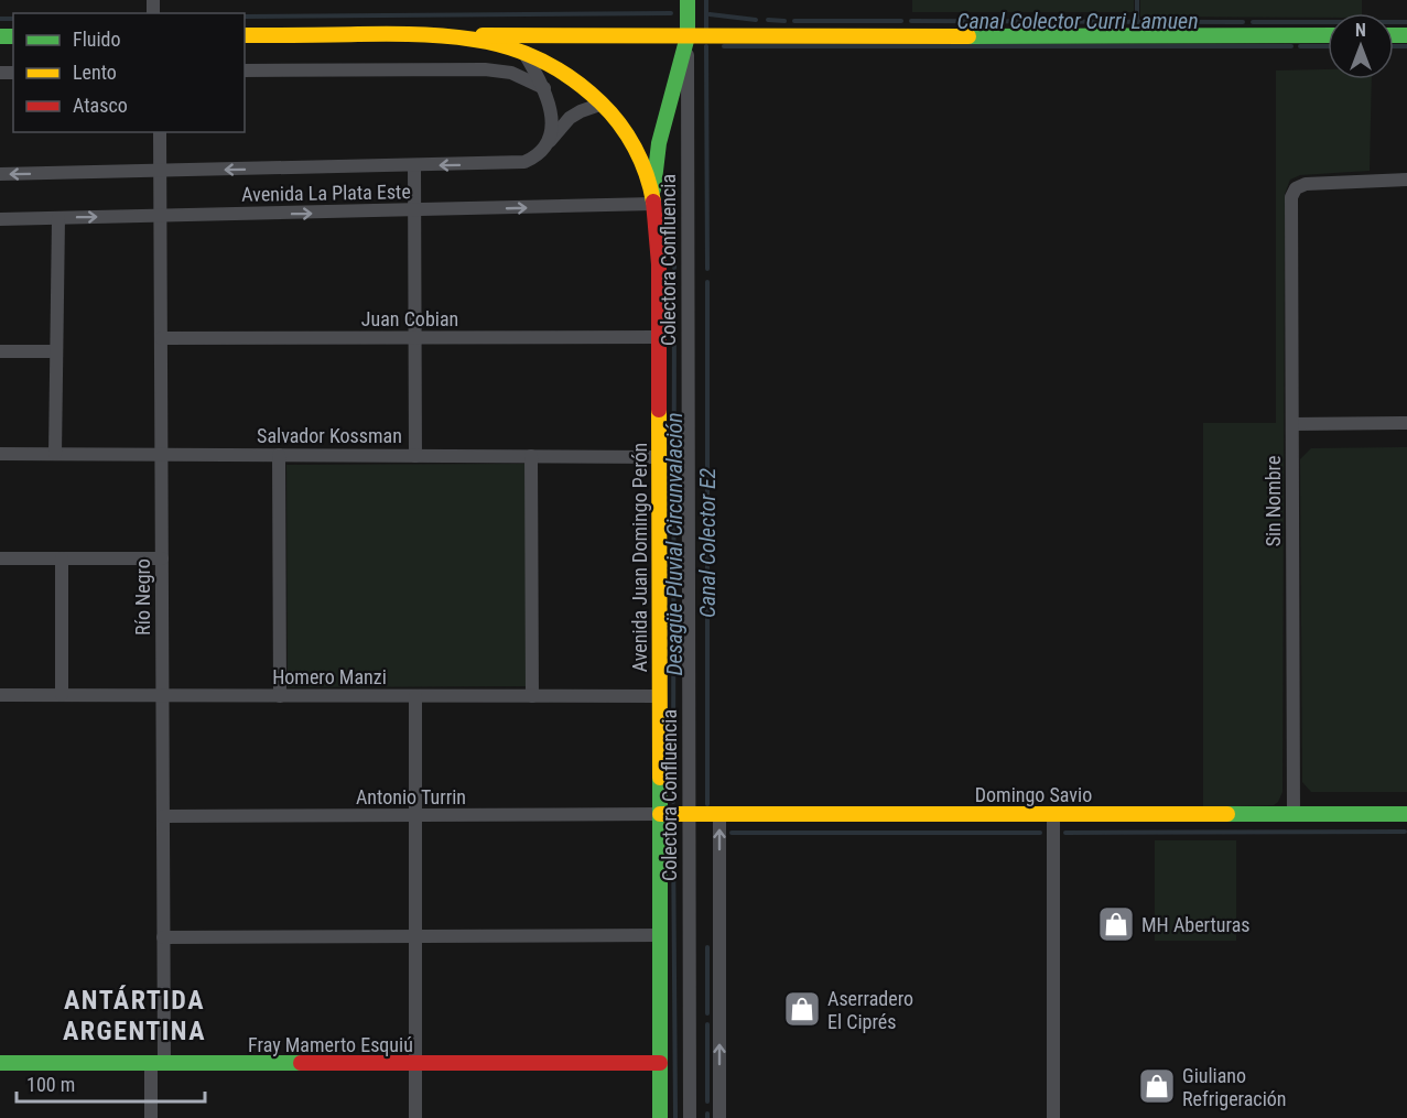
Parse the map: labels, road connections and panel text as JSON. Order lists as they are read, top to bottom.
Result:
{
  "streets": {
    "main road": ["Avenida Juan Domingo Perón", "Domingo Savio", "Fray Mamerto Esquiú"],
    "street": [
      "Avenida La Plata Este",
      "Colectora Confluencia",
      "Juan Cobian",
      "Salvador Kossman",
      "Sin Nombre",
      "Río Negro",
      "Homero Manzi",
      "Antonio Turrin"
    ]
  },
  "crossings": [
    ["Avenida La Plata Este", "Avenida Juan Domingo Perón"],
    ["Avenida La Plata Este", "Río Negro"],
    ["Colectora Confluencia", "Avenida Juan Domingo Perón"],
    ["Colectora Confluencia", "Domingo Savio"],
    ["Juan Cobian", "Avenida Juan Domingo Perón"],
    ["Juan Cobian", "Río Negro"],
    ["Salvador Kossman", "Avenida Juan Domingo Perón"],
    ["Salvador Kossman", "Río Negro"],
    ["Sin Nombre", "Domingo Savio"],
    ["Avenida Juan Domingo Perón", "Homero Manzi"],
    ["Avenida Juan Domingo Perón", "Domingo Savio"],
    ["Avenida Juan Domingo Perón", "Antonio Turrin"],
    ["Avenida Juan Domingo Perón", "Fray Mamerto Esquiú"],
    ["Río Negro", "Homero Manzi"],
    ["Río Negro", "Antonio Turrin"],
    ["Río Negro", "Fray Mamerto Esquiú"],
    ["Domingo Savio", "Antonio Turrin"]
  ],
  "districts": ["ANTÁRTIDA ARGENTINA"],
  "water": ["Canal Colector Curri Lamuen", "Canal Colector E2", "Desagüe Pluvial Circunvalación"],
  "places": {
    "shop": ["MH Aberturas", "Aserradero El Ciprés", "Giuliano Refrigeración"]
  },
  "legend": ["Fluido", "Lento", "Atasco"],
  "scale_bar": "100 m",
  "north": "top"
}
